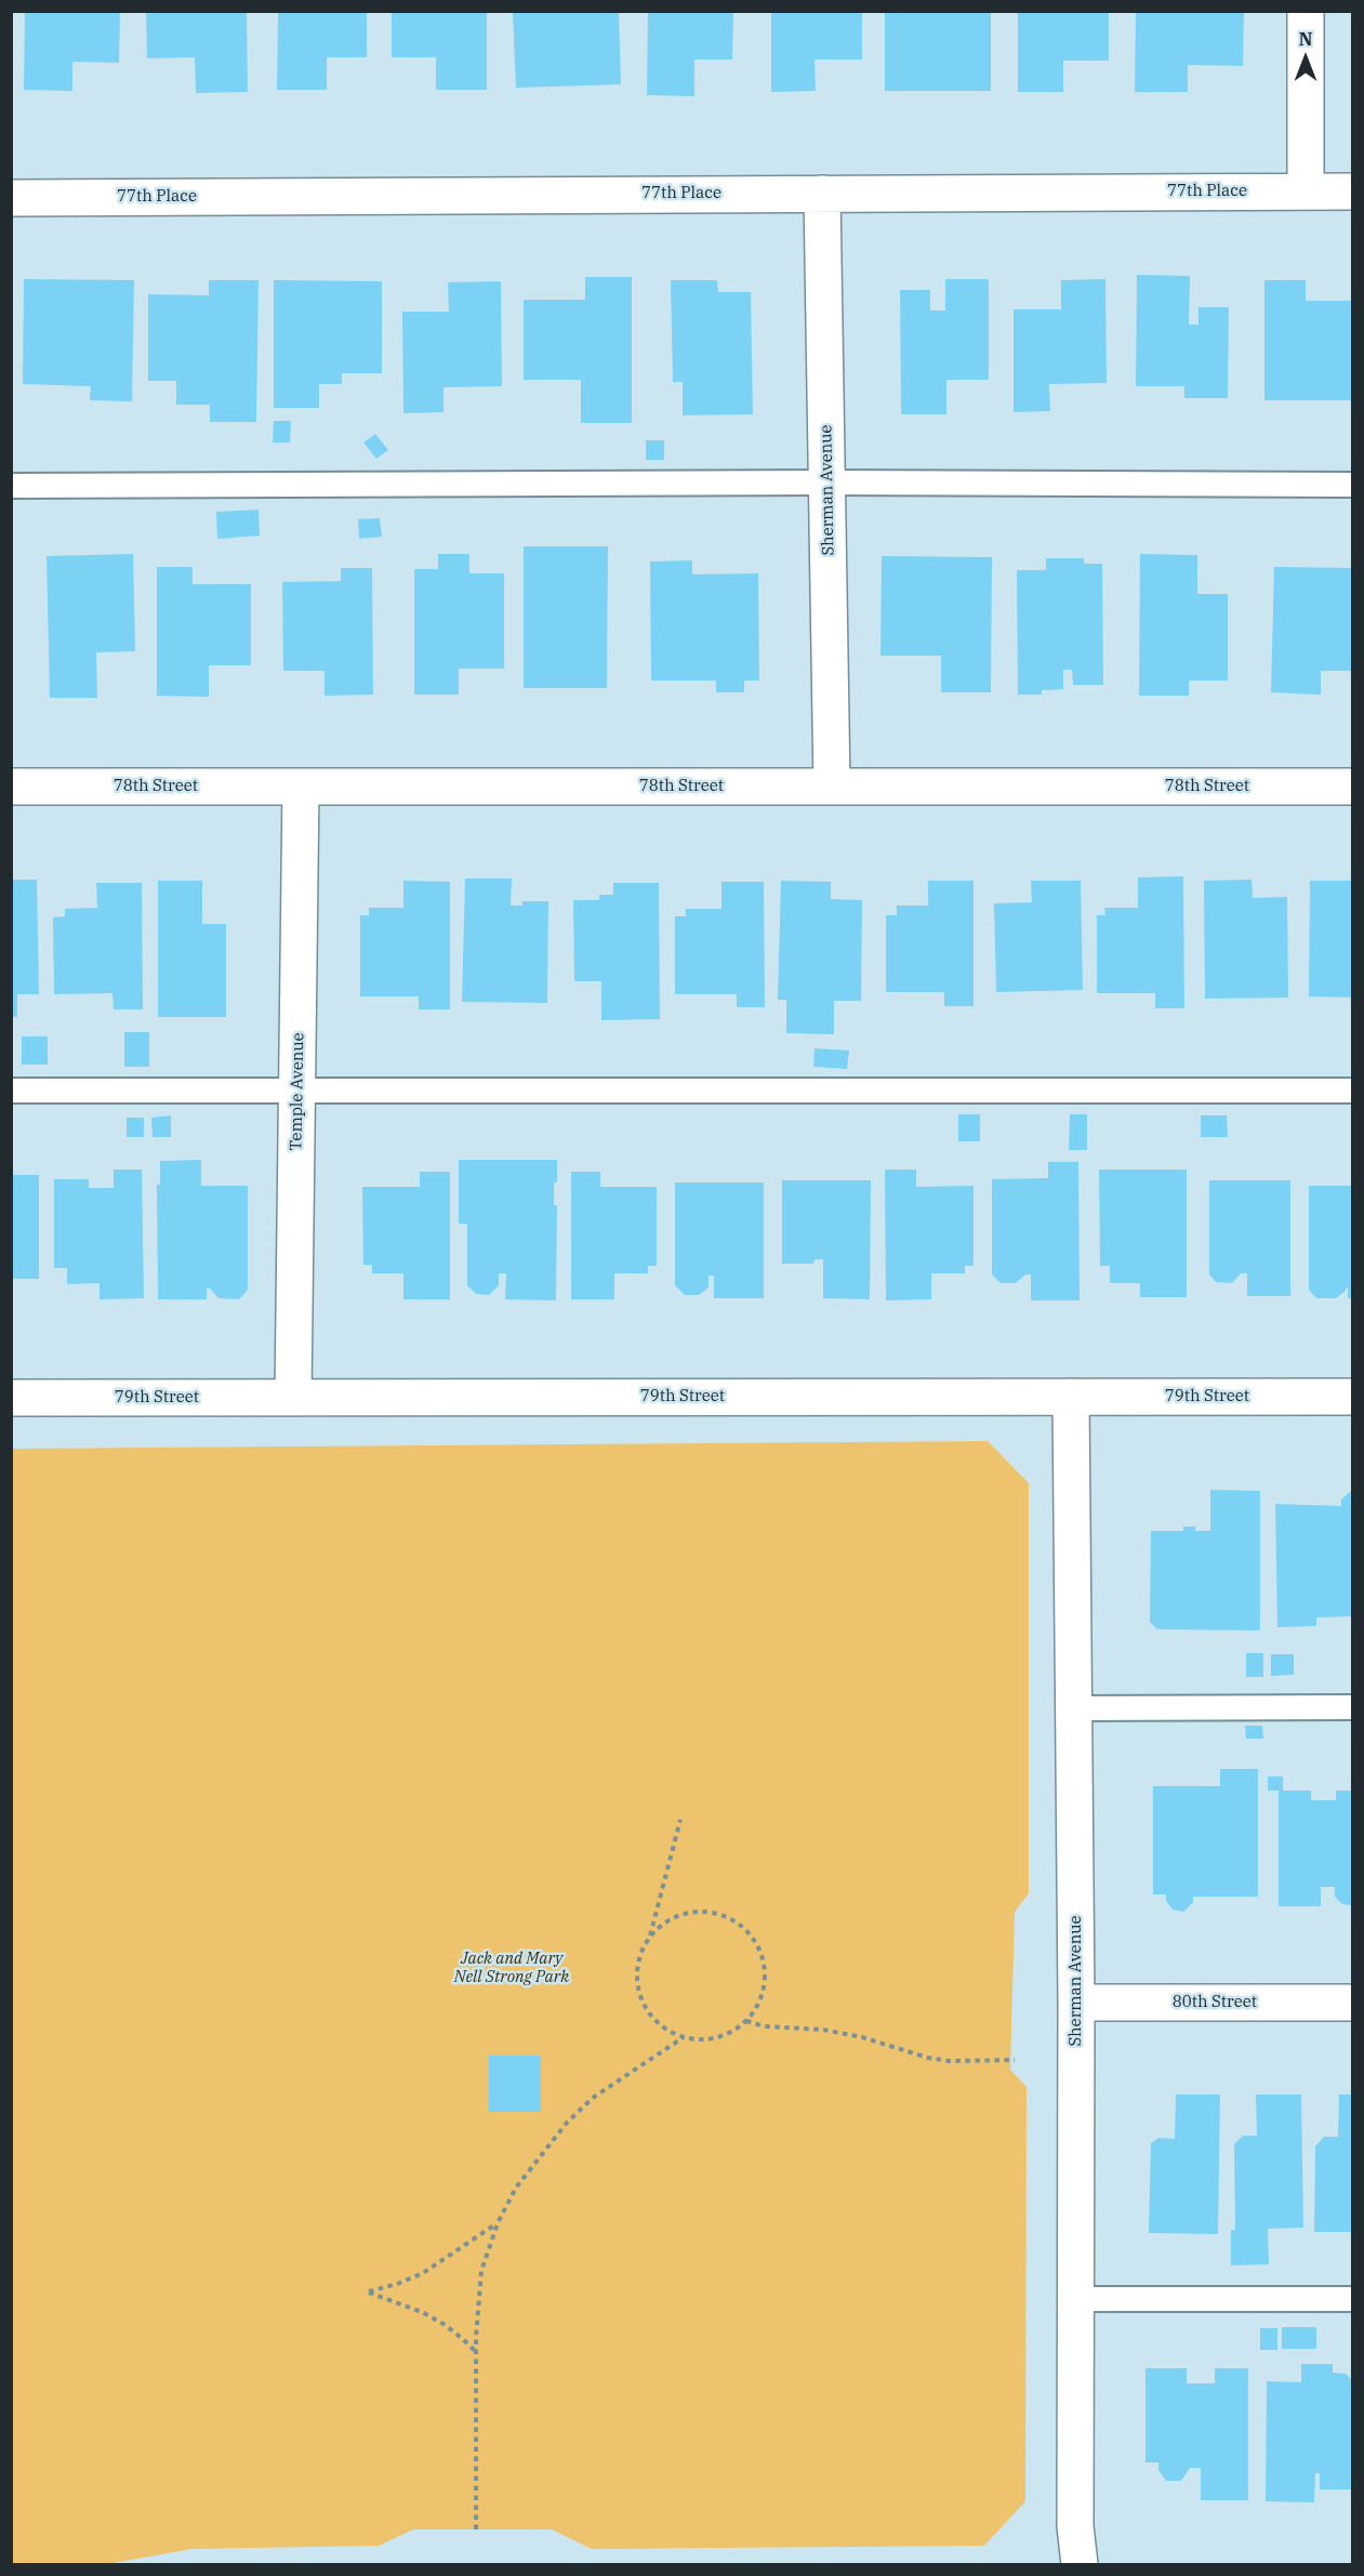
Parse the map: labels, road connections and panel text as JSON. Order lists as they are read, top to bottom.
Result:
{
  "streets": {
    "street": [
      "77th Place",
      "Sherman Avenue",
      "78th Street",
      "Temple Avenue",
      "79th Street",
      "80th Street"
    ]
  },
  "crossings": [
    ["77th Place", "Sherman Avenue"],
    ["Sherman Avenue", "78th Street"],
    ["Sherman Avenue", "79th Street"],
    ["Sherman Avenue", "80th Street"],
    ["78th Street", "Temple Avenue"],
    ["Temple Avenue", "79th Street"]
  ],
  "parks": ["Jack and Mary Nell Strong Park"],
  "north": "top"
}
